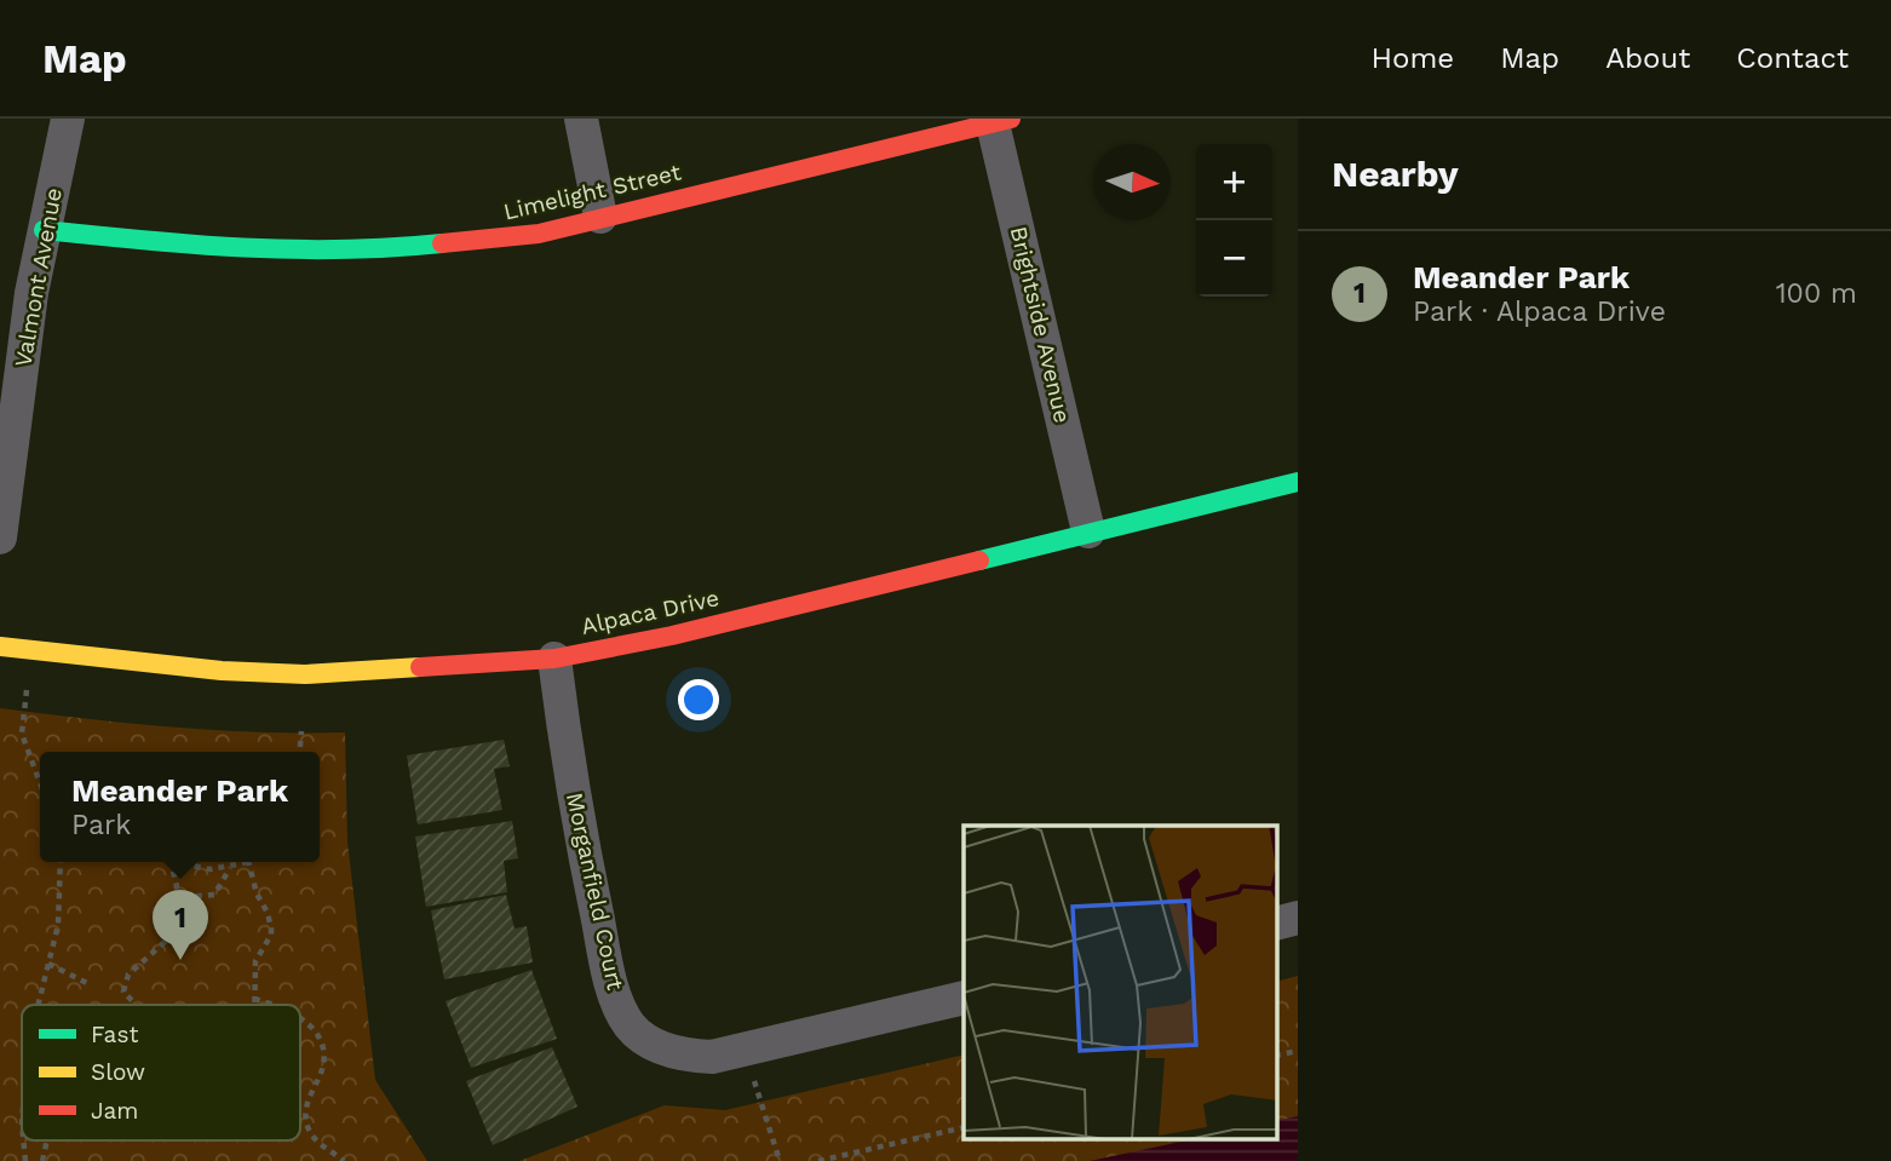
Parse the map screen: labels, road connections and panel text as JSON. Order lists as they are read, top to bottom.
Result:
{
  "streets": {
    "street": [
      "Limelight Street",
      "Valmont Avenue",
      "Brightside Avenue",
      "Alpaca Drive",
      "Morganfield Court"
    ]
  },
  "crossings": [
    ["Limelight Street", "Valmont Avenue"],
    ["Limelight Street", "Brightside Avenue"],
    ["Brightside Avenue", "Alpaca Drive"],
    ["Alpaca Drive", "Morganfield Court"]
  ],
  "legend": ["Fast", "Slow", "Jam"],
  "north": "right",
  "page": {
    "header": "Map",
    "nav": [
      "Home",
      "Map",
      "About",
      "Contact"
    ],
    "heading": "Nearby",
    "map_buttons": ["+", "−"],
    "list": [
      {
        "mark": "1",
        "name": "Meander Park",
        "note": "Park · Alpaca Drive",
        "value": "100 m"
      }
    ],
    "popup": ["Meander Park", "Park"],
    "pins": "1"
  }
}
